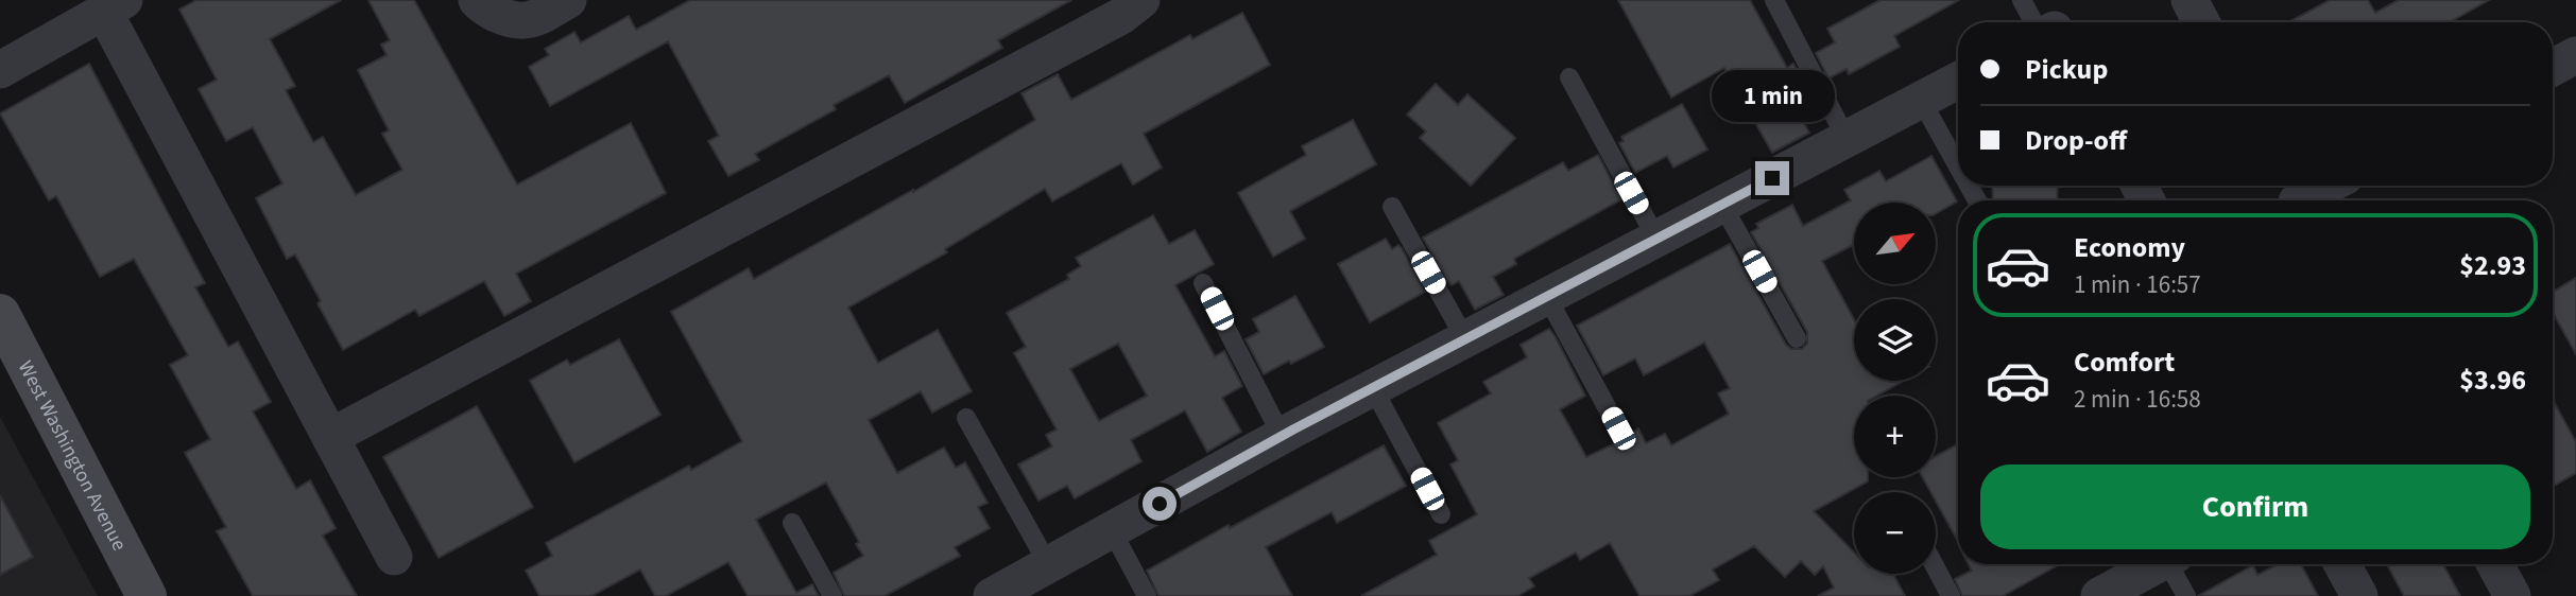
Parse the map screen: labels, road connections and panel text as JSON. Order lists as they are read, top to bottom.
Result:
{
  "streets": {
    "main road": ["West Washington Avenue"]
  },
  "north": "top right",
  "page": {
    "banner": ["Pickup", "Drop-off"],
    "bubble": "1 min",
    "map_buttons": ["+", "−"],
    "list": [
      {
        "name": "Economy",
        "note": "1 min · 16:57",
        "value": "$2.93"
      },
      {
        "name": "Comfort",
        "note": "2 min · 16:58",
        "value": "$3.96"
      }
    ],
    "buttons": "Confirm"
  }
}
